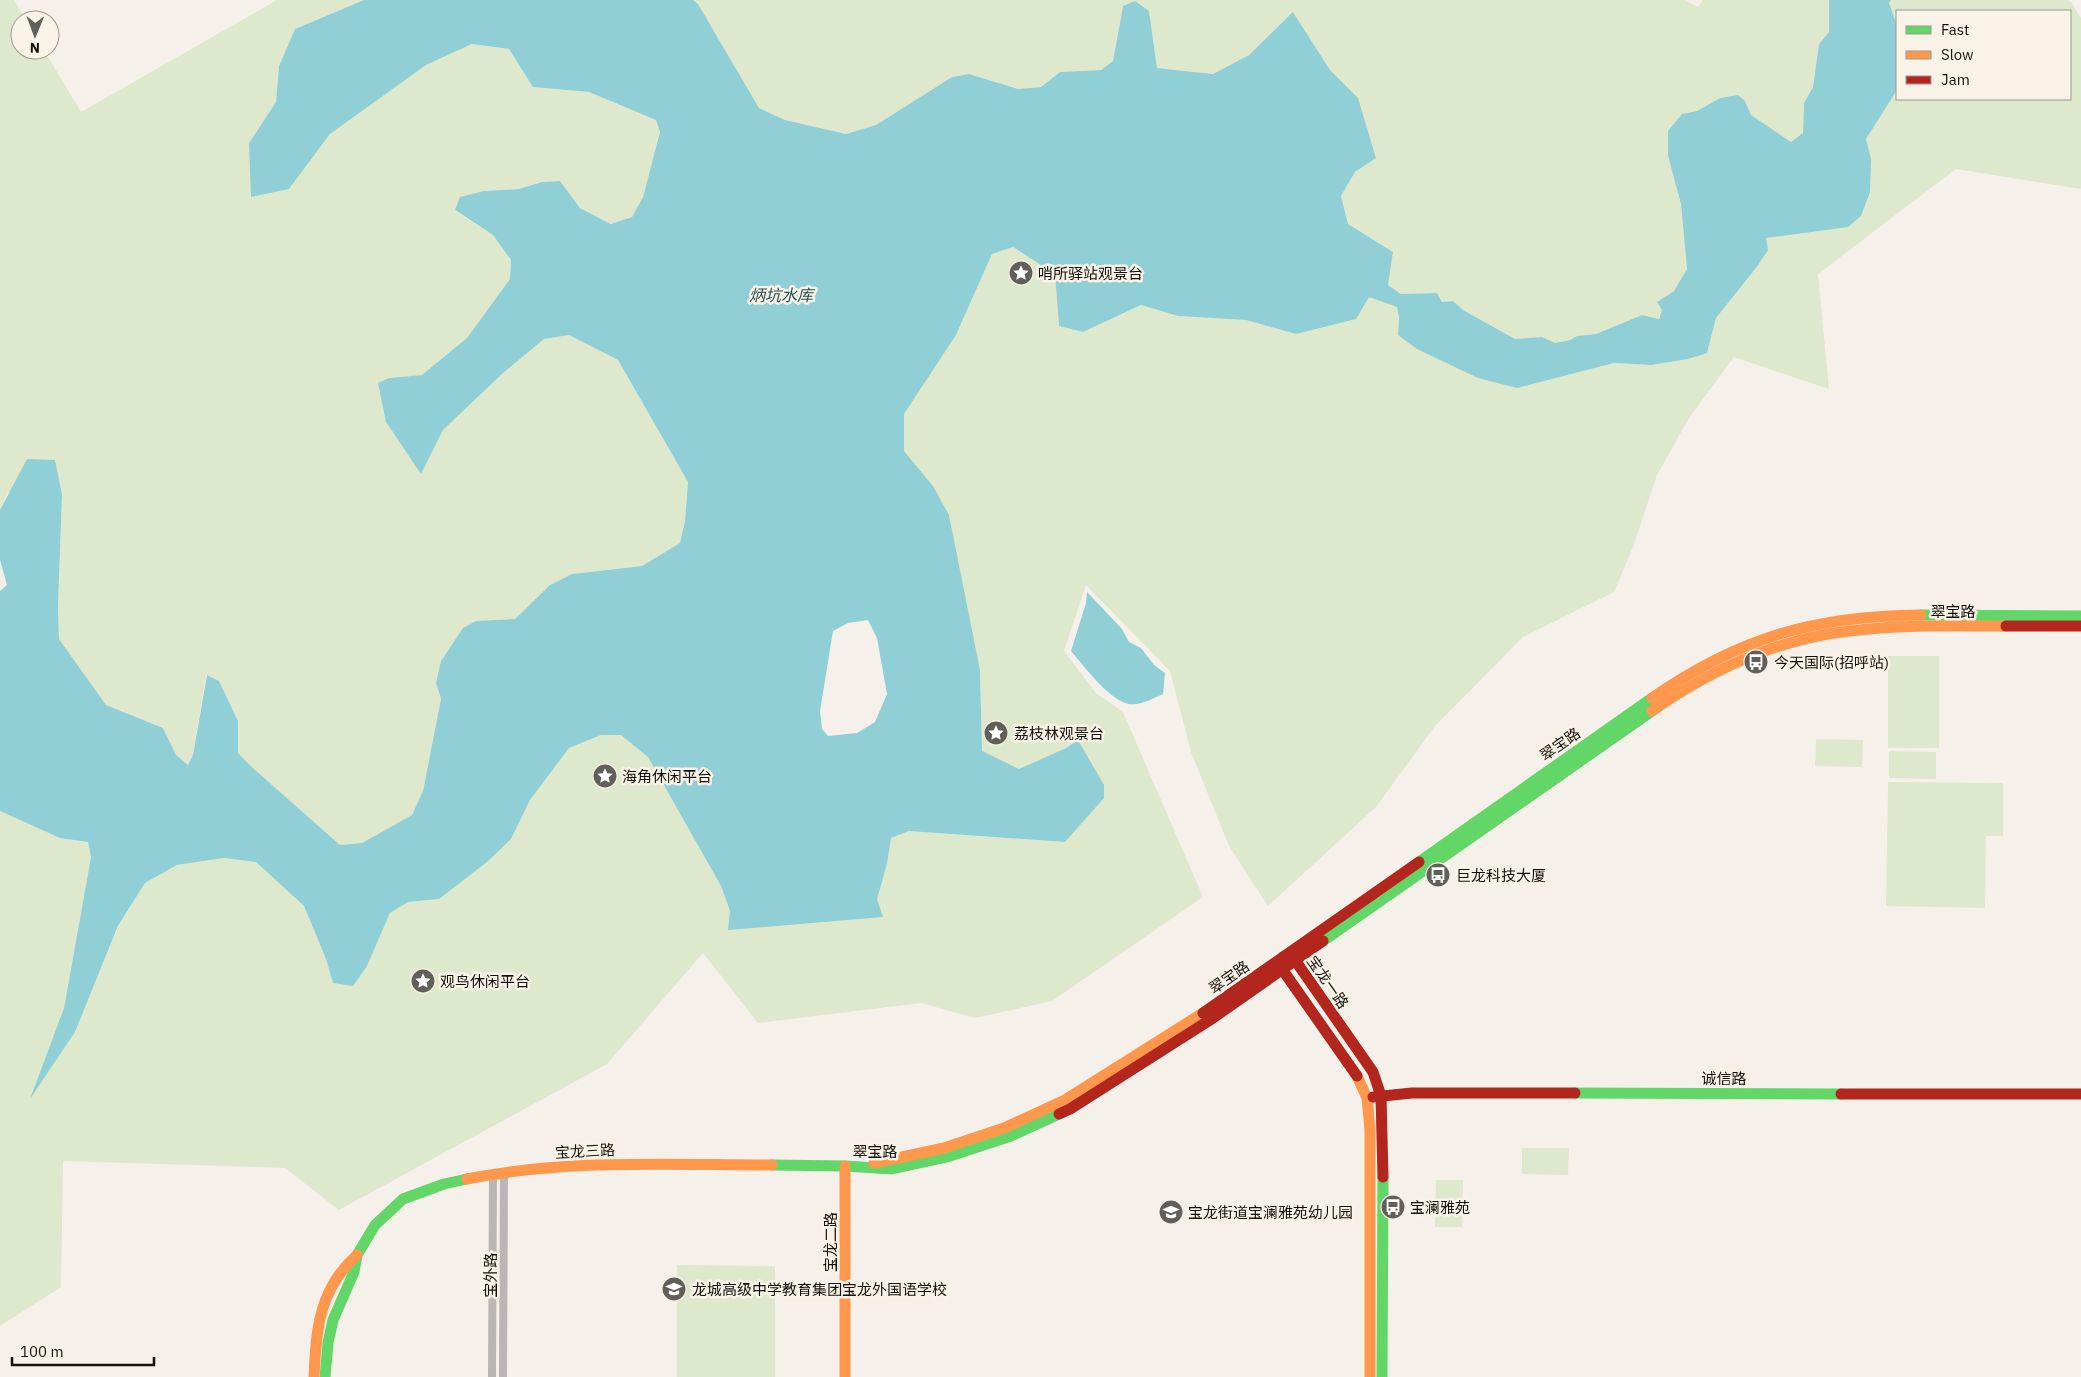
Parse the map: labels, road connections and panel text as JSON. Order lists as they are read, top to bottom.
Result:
{
  "streets": {
    "street": [
      "翠宝路",
      "宝龙一路",
      "诚信路",
      "宝龙三路",
      "宝龙二路",
      "宝外路"
    ]
  },
  "crossings": [
    ["翠宝路", "宝龙一路"],
    ["翠宝路", "宝龙三路"],
    ["翠宝路", "宝龙二路"],
    ["宝龙一路", "诚信路"],
    ["宝龙三路", "宝龙二路"],
    ["宝龙三路", "宝外路"]
  ],
  "water": ["炳坑水库"],
  "places": {
    "place": [
      "哨所驿站观景台",
      "荔枝林观景台",
      "海角休闲平台",
      "观鸟休闲平台"
    ],
    "bus stop": ["今天国际(招呼站)", "巨龙科技大厦", "宝澜雅苑"],
    "school or university": ["宝龙街道宝澜雅苑幼儿园", "龙城高级中学教育集团宝龙外国语学校"]
  },
  "legend": ["Fast", "Slow", "Jam"],
  "scale_bar": "100 m",
  "north": "bottom"
}
